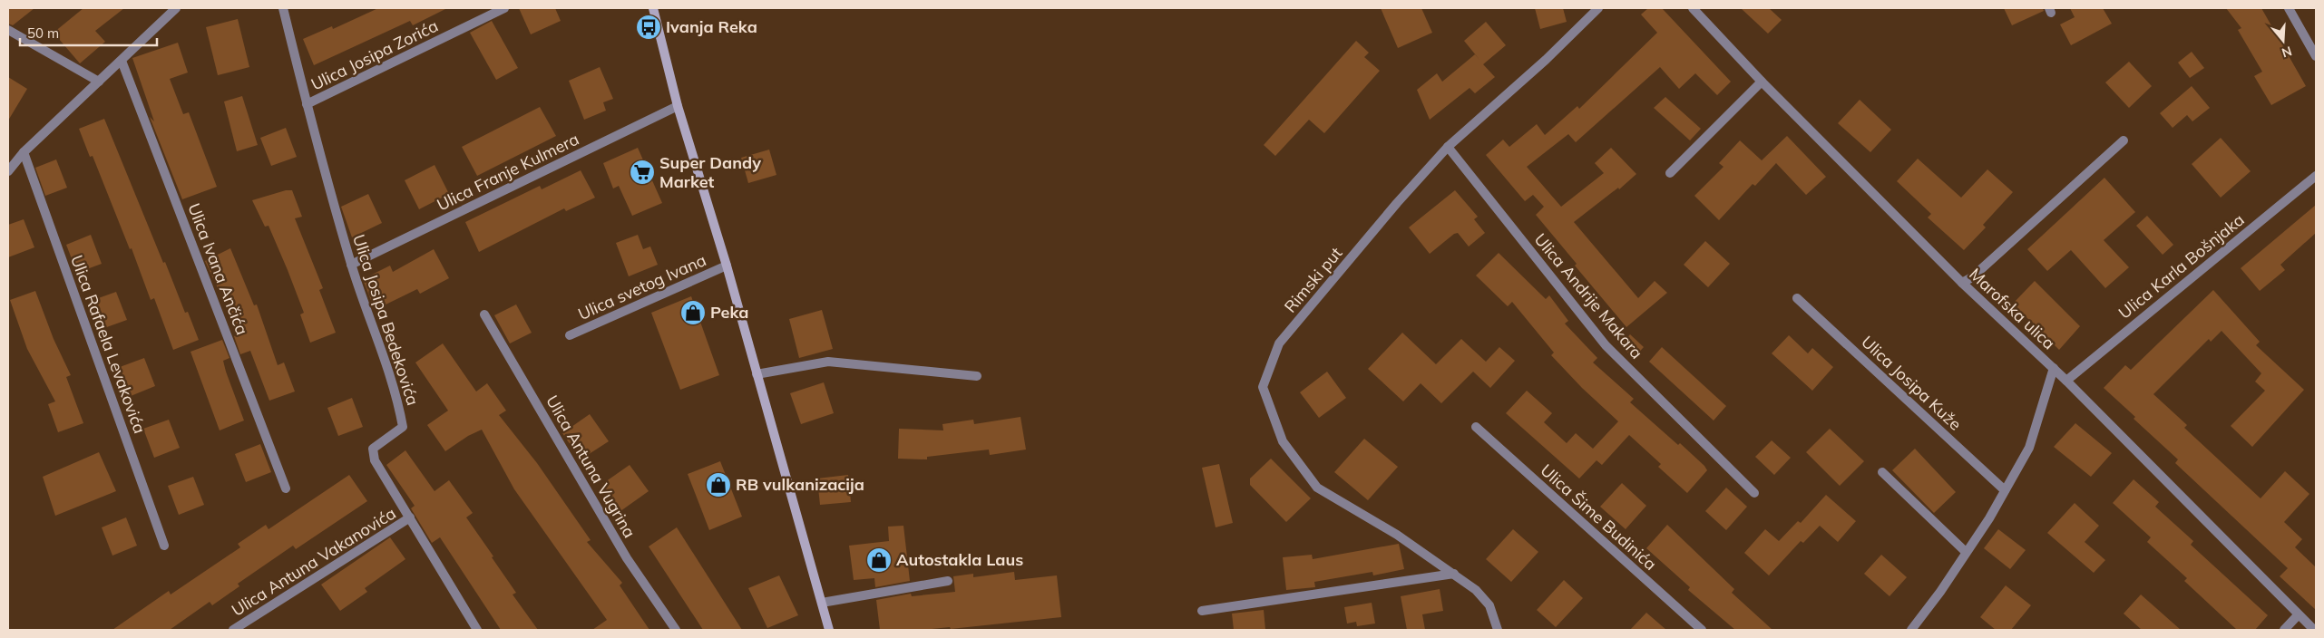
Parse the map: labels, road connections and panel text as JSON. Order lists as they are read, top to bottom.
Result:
{
  "streets": {
    "street": [
      "Ulica Josipa Zorića",
      "Ulica Franje Kulmera",
      "Ulica Karla Bošnjaka",
      "Ulica Ivana Ančića",
      "Rimski put",
      "Ulica svetog Ivana",
      "Ulica Andrije Makara",
      "Marofska ulica",
      "Ulica Josipa Bedekovića",
      "Ulica Rafaela Levakovića",
      "Ulica Josipa Kuže",
      "Ulica Antuna Vugrina",
      "Ulica Šime Budinića",
      "Ulica Antuna Vakanovića"
    ]
  },
  "crossings": [
    ["Ulica Josipa Zorića", "Ulica Josipa Bedekovića"],
    ["Ulica Franje Kulmera", "Ulica svetog Ivana"],
    ["Ulica Franje Kulmera", "Ulica Josipa Bedekovića"],
    ["Ulica Karla Bošnjaka", "Marofska ulica"],
    ["Rimski put", "Ulica Andrije Makara"],
    ["Ulica Josipa Bedekovića", "Ulica Antuna Vakanovića"]
  ],
  "places": {
    "bus stop": ["Ivanja Reka"],
    "supermarket": ["Super Dandy Market"],
    "shop": ["Peka", "RB vulkanizacija", "Autostakla Laus"]
  },
  "scale_bar": "50 m",
  "north": "bottom"
}
